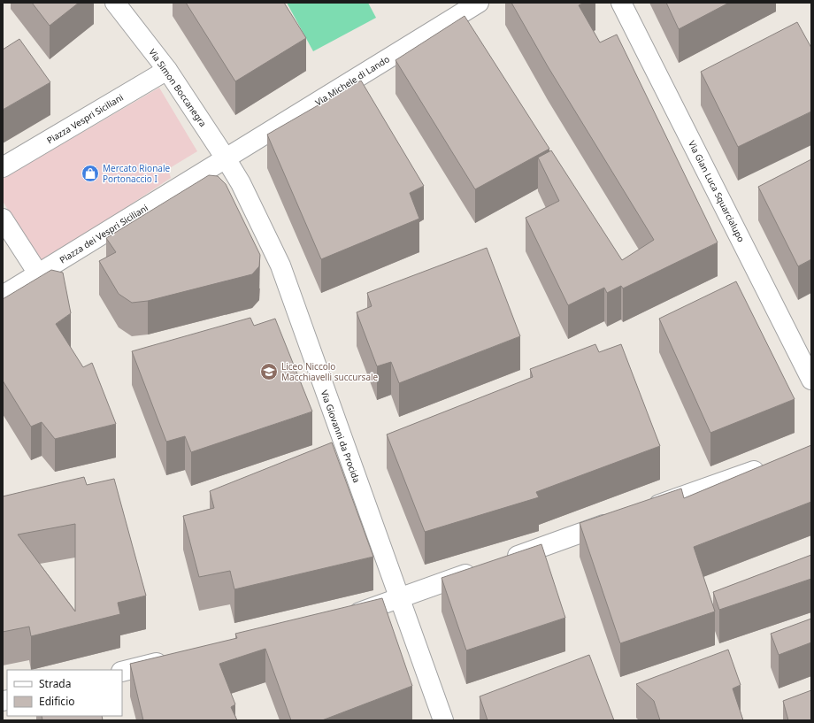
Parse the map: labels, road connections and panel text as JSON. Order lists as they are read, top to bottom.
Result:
{
  "streets": {
    "street": [
      "Via Michele di Lando",
      "Via Simon Boccanegra",
      "Piazza Vespri Siciliani",
      "Via Gian Luca Squarcialupo",
      "Piazza dei Vespri Siciliani",
      "Via Giovanni da Procida"
    ]
  },
  "crossings": [
    ["Via Michele di Lando", "Via Simon Boccanegra"],
    ["Via Michele di Lando", "Piazza dei Vespri Siciliani"],
    ["Via Michele di Lando", "Via Giovanni da Procida"],
    ["Via Simon Boccanegra", "Piazza Vespri Siciliani"],
    ["Via Simon Boccanegra", "Piazza dei Vespri Siciliani"],
    ["Via Simon Boccanegra", "Via Giovanni da Procida"],
    ["Piazza dei Vespri Siciliani", "Via Giovanni da Procida"]
  ],
  "places": {
    "shop": ["Mercato Rionale Portonaccio I"],
    "school or university": ["Liceo Niccolo Macchiavelli succursale"]
  },
  "legend": ["Strada", "Edificio"]
}
